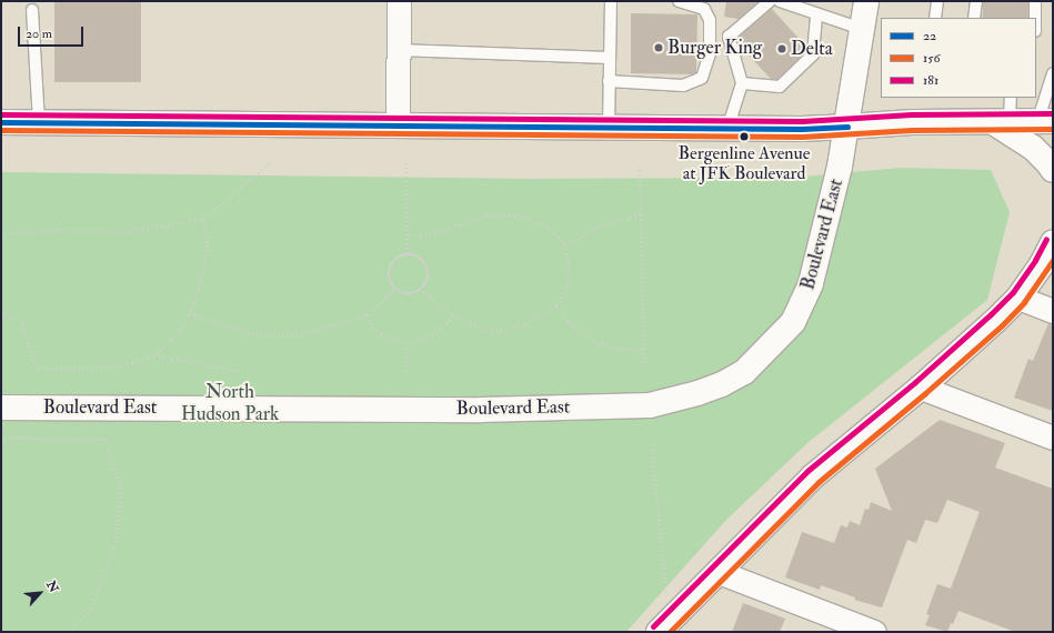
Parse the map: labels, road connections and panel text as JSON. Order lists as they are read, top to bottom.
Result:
{
  "streets": {
    "main road": ["Boulevard East"]
  },
  "parks": ["North Hudson Park"],
  "places": ["Burger King", "Delta", "Bergenline Avenue at JFK Boulevard"],
  "lines": ["transit line 181", "transit line 22", "transit line 156"],
  "legend": ["22", "156", "181"],
  "scale_bar": "20 m",
  "north": "top right"
}
